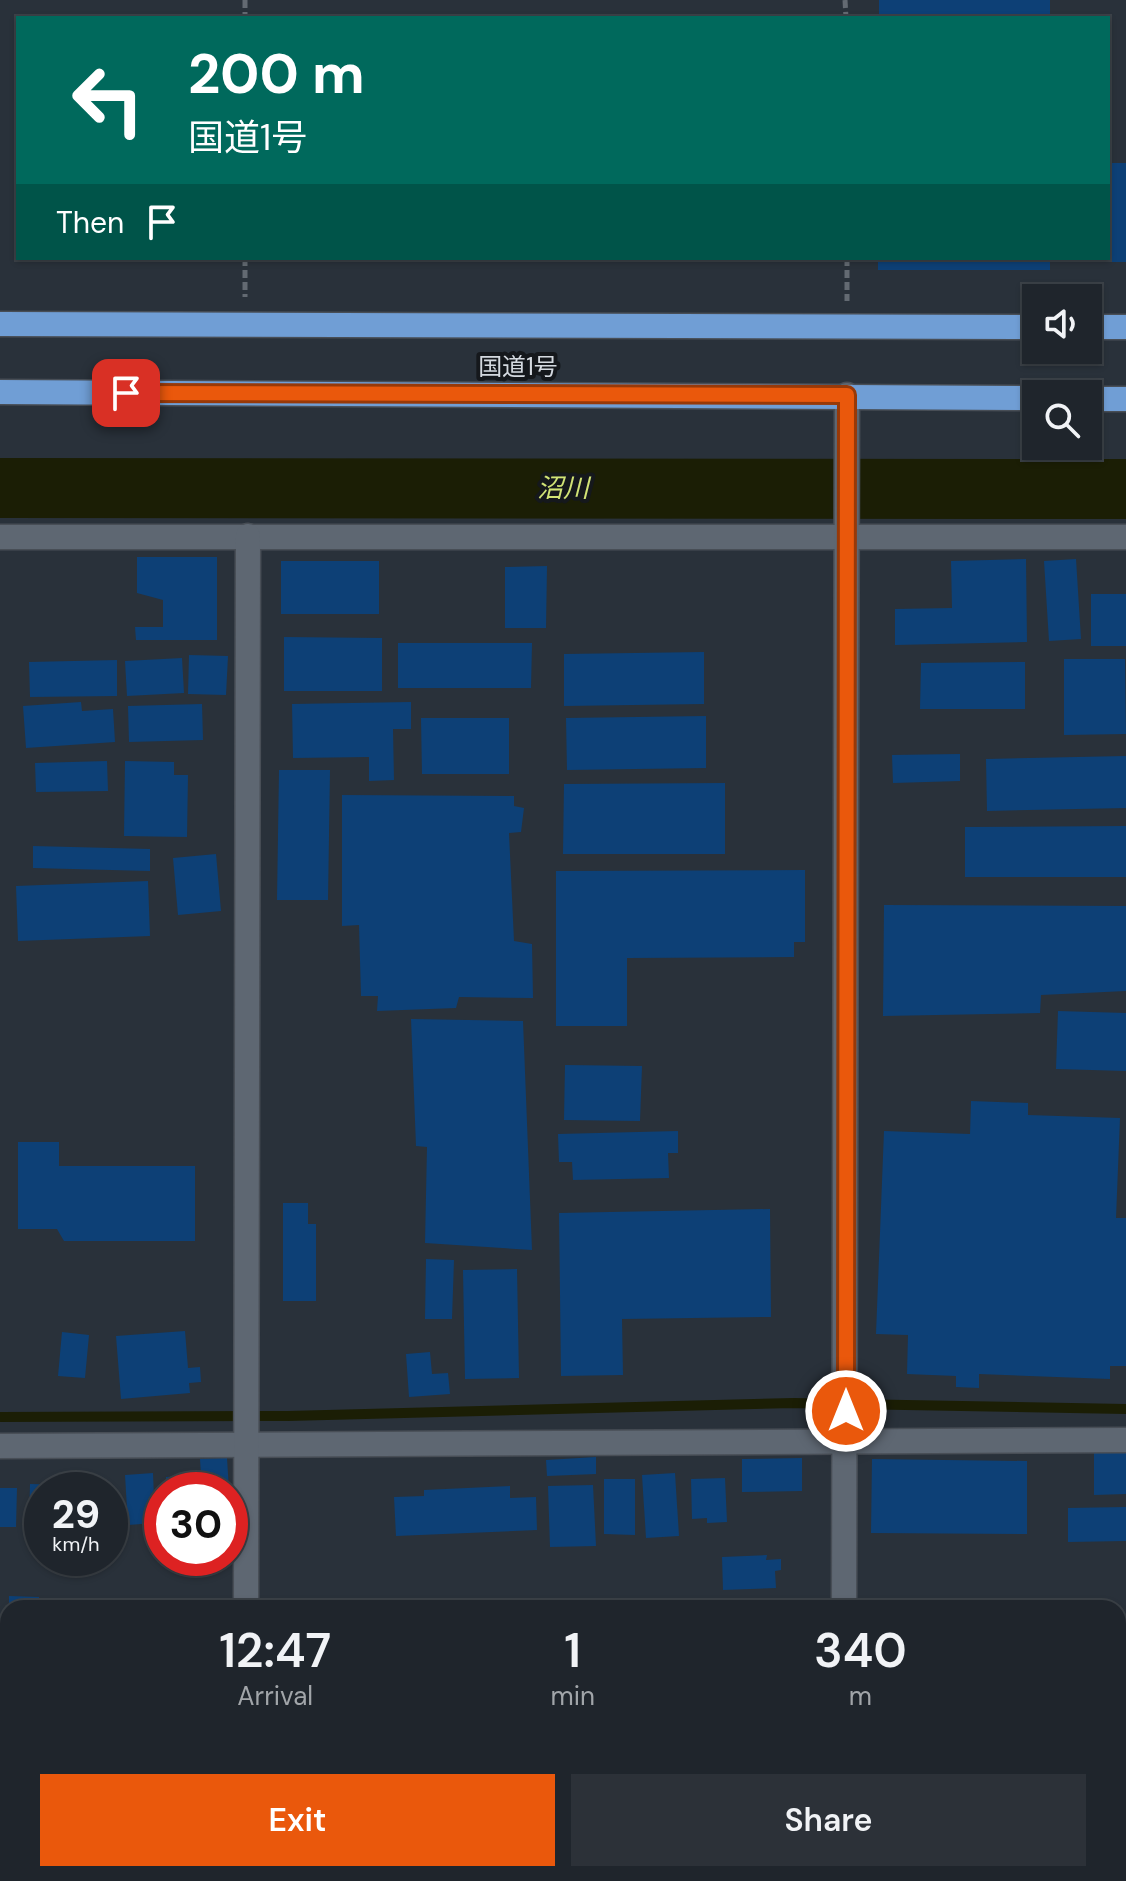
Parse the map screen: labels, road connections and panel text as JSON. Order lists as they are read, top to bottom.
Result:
{
  "streets": {
    "highway": ["国道1号"]
  },
  "water": ["沼川"],
  "page": {
    "turn": ["200 m", "国道1号"],
    "then": "Then",
    "speed": "29 km/h",
    "limit": "30",
    "eta": [
      "12:47",
      "Arrival",
      "1",
      "min",
      "340",
      "m"
    ],
    "buttons": ["Exit", "Share"]
  }
}
